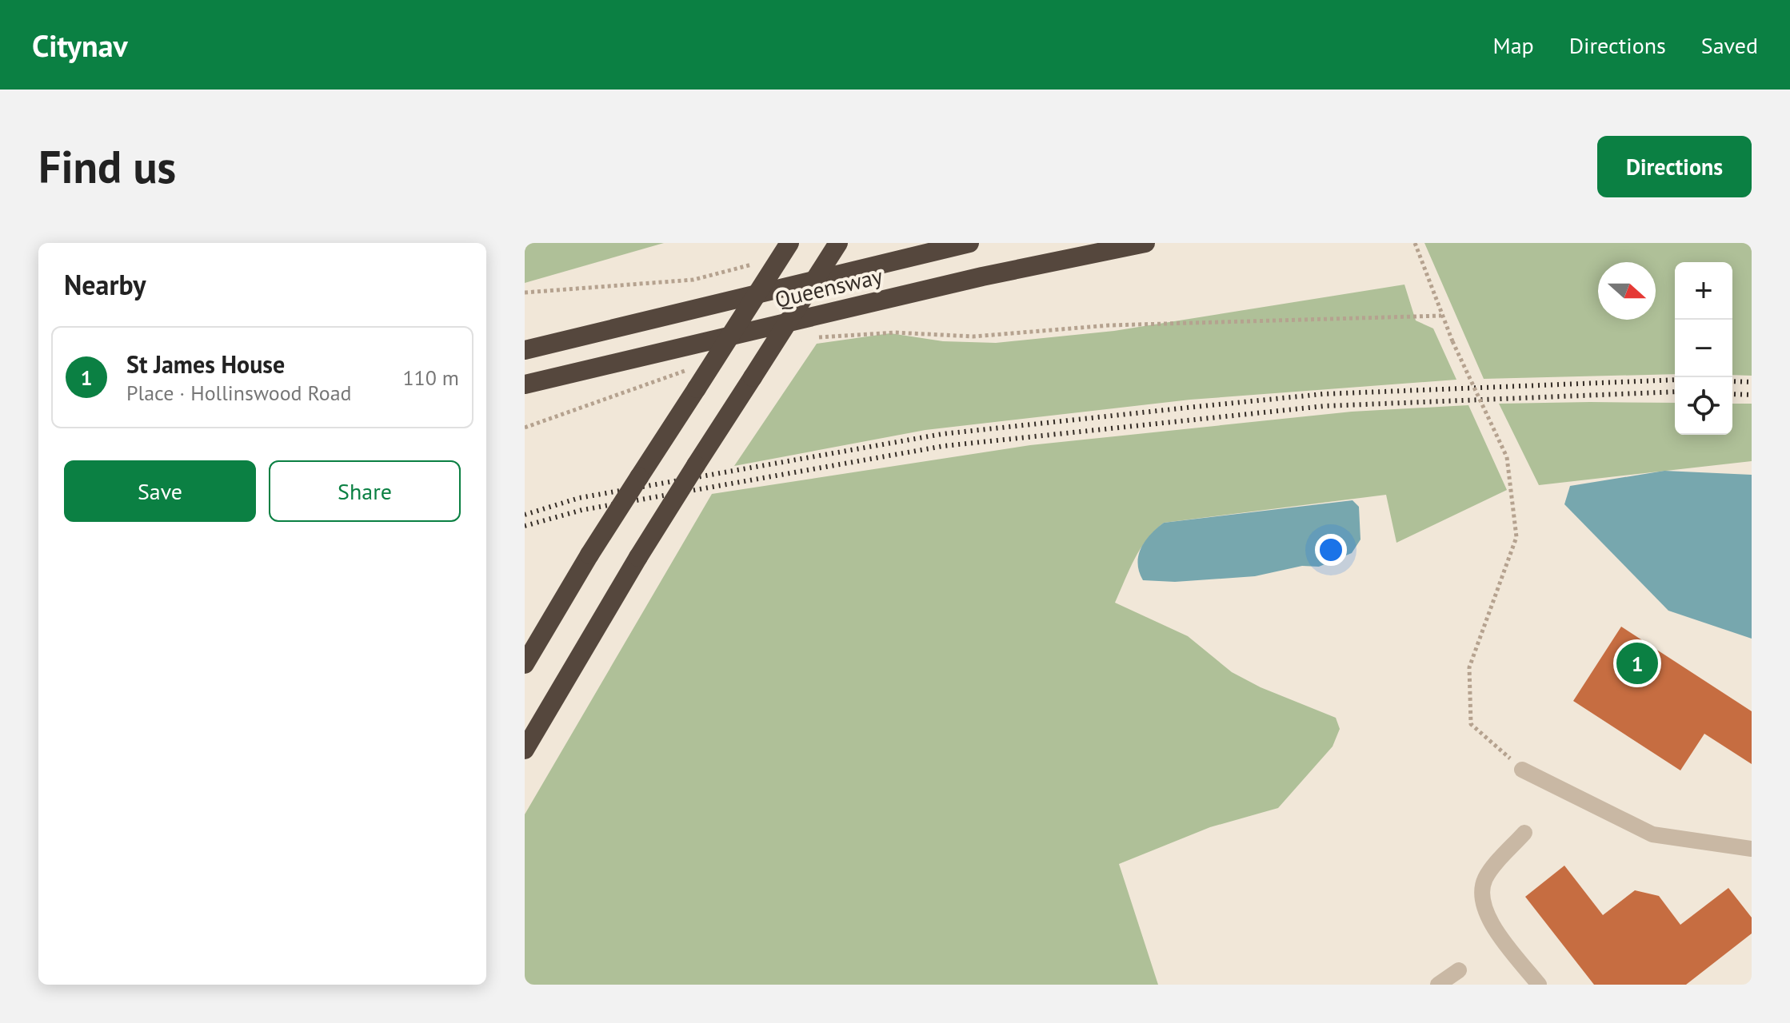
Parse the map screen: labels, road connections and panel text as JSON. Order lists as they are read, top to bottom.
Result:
{
  "streets": {
    "highway": ["Queensway"]
  },
  "north": "right",
  "page": {
    "header": "Citynav",
    "nav": ["Map", "Directions", "Saved"],
    "buttons": [
      "Directions",
      ["Save", "Share"]
    ],
    "title": "Find us",
    "heading": "Nearby",
    "map_buttons": ["+", "−"],
    "list": [
      {
        "mark": "1",
        "name": "St James House",
        "note": "Place · Hollinswood Road",
        "value": "110 m"
      }
    ],
    "pins": "1"
  }
}
